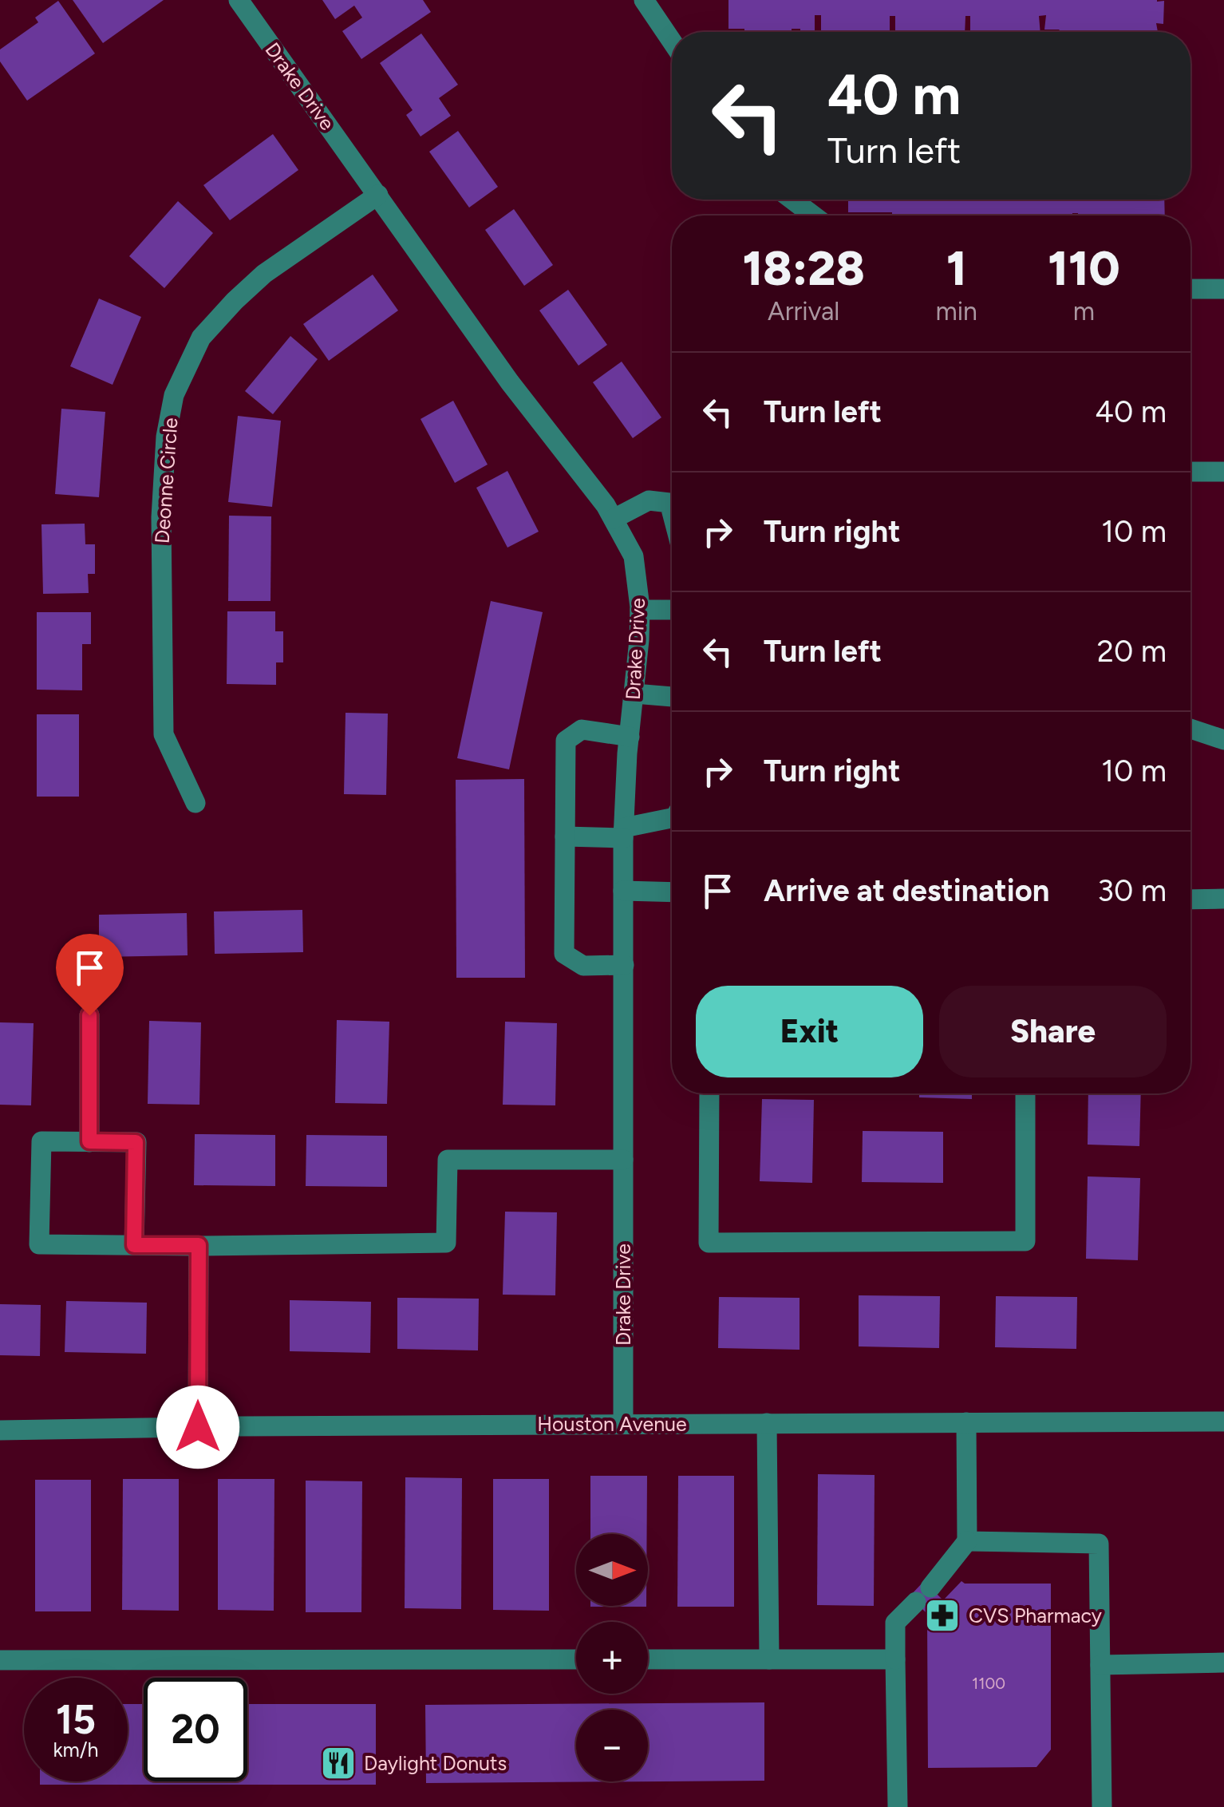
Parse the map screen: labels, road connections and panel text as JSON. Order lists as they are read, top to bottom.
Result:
{
  "streets": {
    "street": ["Drake Drive", "Deonne Circle", "Houston Avenue"]
  },
  "crossings": [
    ["Drake Drive", "Deonne Circle"],
    ["Drake Drive", "Houston Avenue"]
  ],
  "places": {
    "pharmacy": ["CVS Pharmacy"],
    "restaurant": ["Daylight Donuts"]
  },
  "house_numbers": ["1100"],
  "north": "right",
  "page": {
    "turn": ["40 m", "Turn left"],
    "eta": [
      "18:28",
      "Arrival",
      "1",
      "min",
      "110",
      "m"
    ],
    "list": [
      {
        "name": "Turn left",
        "value": "40 m"
      },
      {
        "name": "Turn right",
        "value": "10 m"
      },
      {
        "name": "Turn left",
        "value": "20 m"
      },
      {
        "name": "Turn right",
        "value": "10 m"
      },
      {
        "name": "Arrive at destination",
        "value": "30 m"
      }
    ],
    "buttons": ["Exit", "Share"],
    "map_buttons": ["+", "−"],
    "speed": "15 km/h",
    "limit": "20"
  }
}
